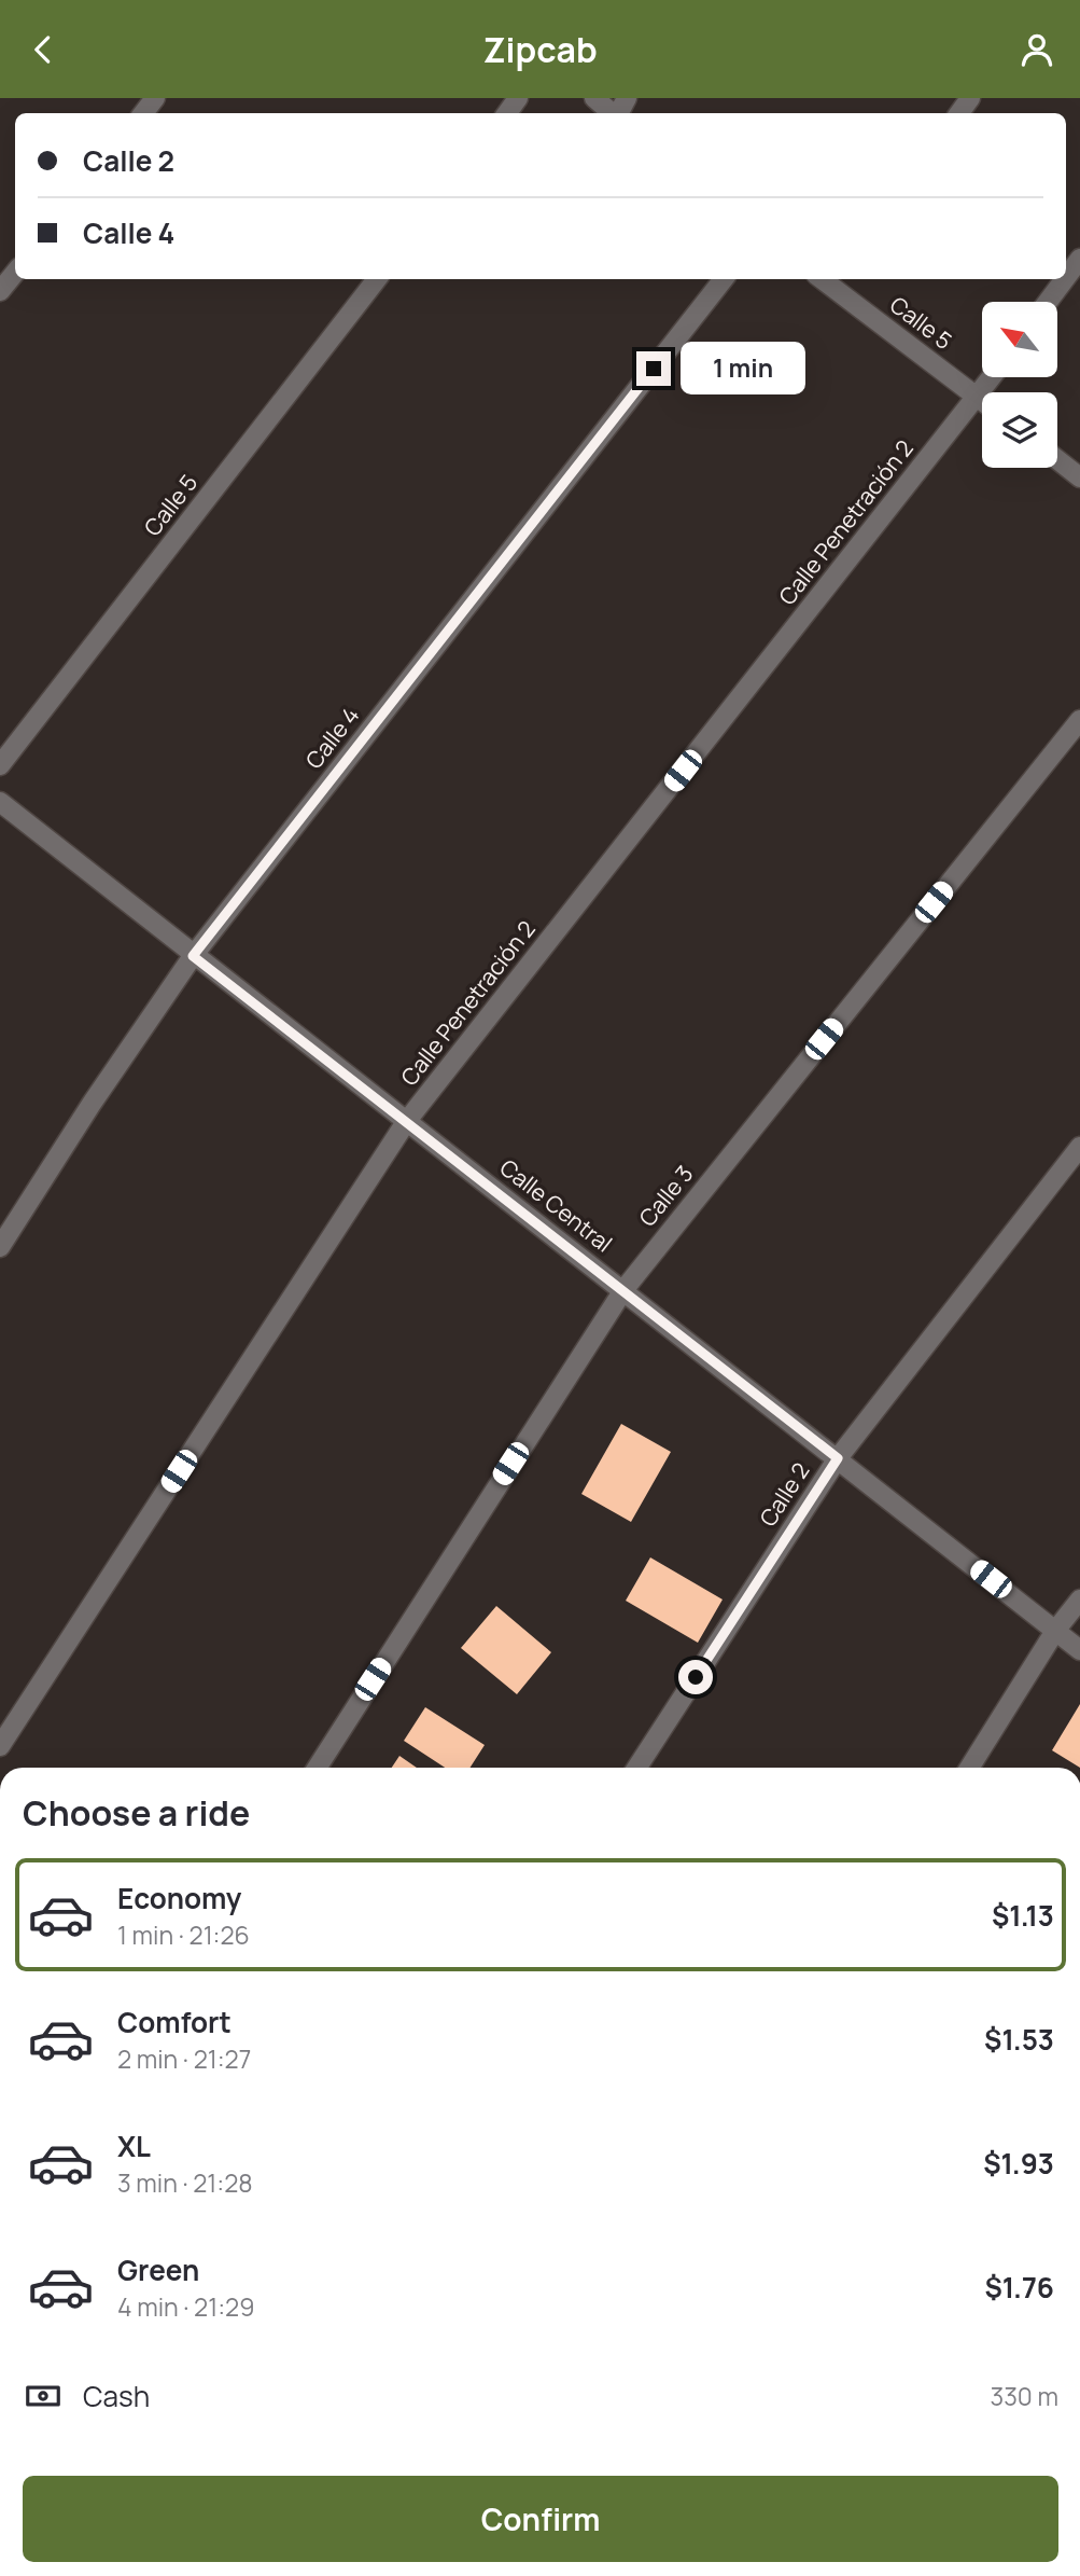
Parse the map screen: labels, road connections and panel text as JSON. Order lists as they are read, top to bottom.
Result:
{
  "streets": {
    "street": [
      "Calle 5",
      "Calle Penetración 2",
      "Calle 4",
      "Calle 3",
      "Calle Central",
      "Calle 2"
    ]
  },
  "crossings": [
    ["Calle 5", "Calle Penetración 2"],
    ["Calle Penetración 2", "Calle Central"],
    ["Calle 4", "Calle Central"],
    ["Calle 3", "Calle Central"],
    ["Calle Central", "Calle 2"]
  ],
  "north": "top left",
  "page": {
    "header": "Zipcab",
    "banner": ["Calle 2", "Calle 4"],
    "bubble": "1 min",
    "heading": "Choose a ride",
    "list": [
      {
        "name": "Economy",
        "note": "1 min · 21:26",
        "value": "$1.13"
      },
      {
        "name": "Comfort",
        "note": "2 min · 21:27",
        "value": "$1.53"
      },
      {
        "name": "XL",
        "note": "3 min · 21:28",
        "value": "$1.93"
      },
      {
        "name": "Green",
        "note": "4 min · 21:29",
        "value": "$1.76"
      }
    ],
    "pay": ["Cash", "330 m"],
    "buttons": "Confirm"
  }
}
